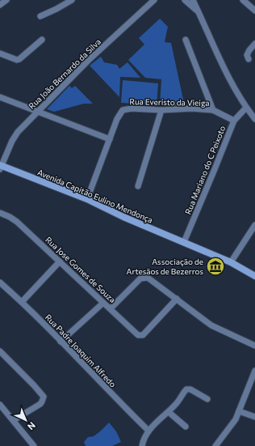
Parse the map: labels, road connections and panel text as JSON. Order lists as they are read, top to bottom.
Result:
{
  "streets": {
    "main road": ["Avenida Capitão Eulino Mendonça"],
    "street": [
      "Rua João Bernardo da Silva",
      "Rua Everisto da Vieiga",
      "Rua Mariano do C Peixoto",
      "Rua Jose Gomes de Souza",
      "Rua Padre Joaquim Alfredo"
    ]
  },
  "crossings": [
    ["Rua João Bernardo da Silva", "Avenida Capitão Eulino Mendonça"],
    ["Rua Everisto da Vieiga", "Rua Mariano do C Peixoto"],
    ["Rua Mariano do C Peixoto", "Avenida Capitão Eulino Mendonça"]
  ],
  "places": {
    "museum": ["Associação de Artesãos de Bezerros"]
  },
  "north": "bottom right"
}
